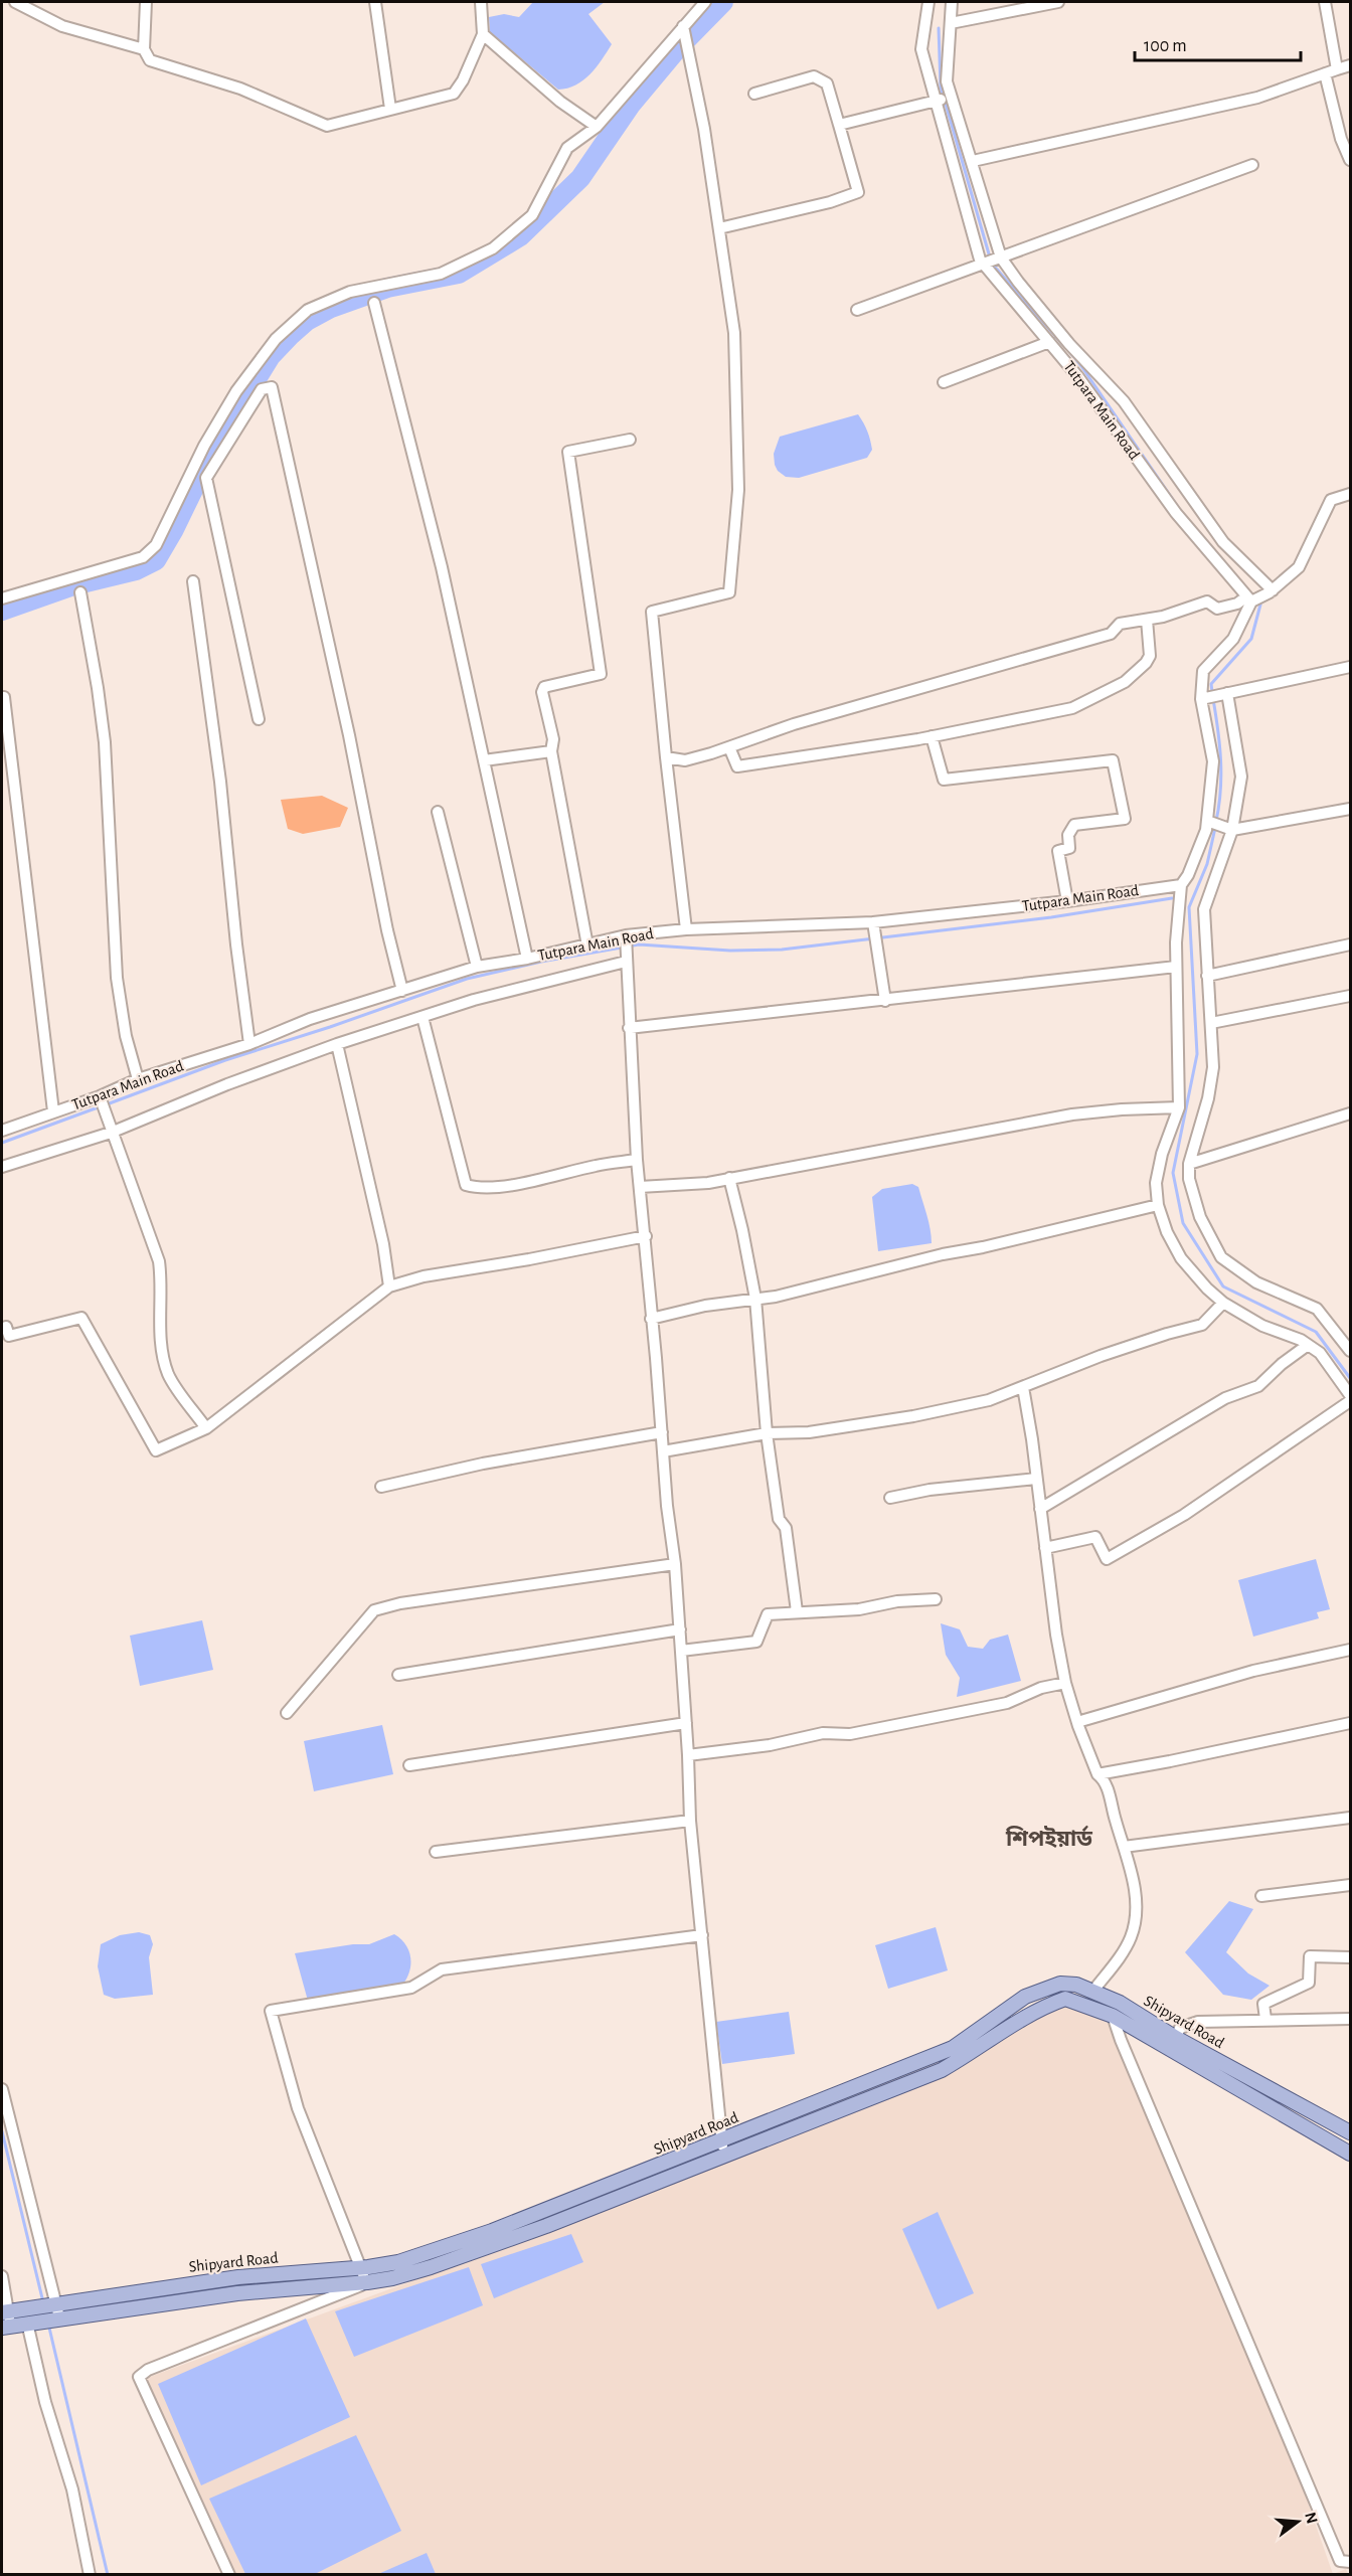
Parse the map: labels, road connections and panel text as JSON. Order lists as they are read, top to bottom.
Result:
{
  "streets": {
    "main road": ["Shipyard Road"],
    "street": ["Tutpara Main Road"]
  },
  "districts": ["শিপইয়ার্ড"],
  "scale_bar": "100 m",
  "north": "right"
}
